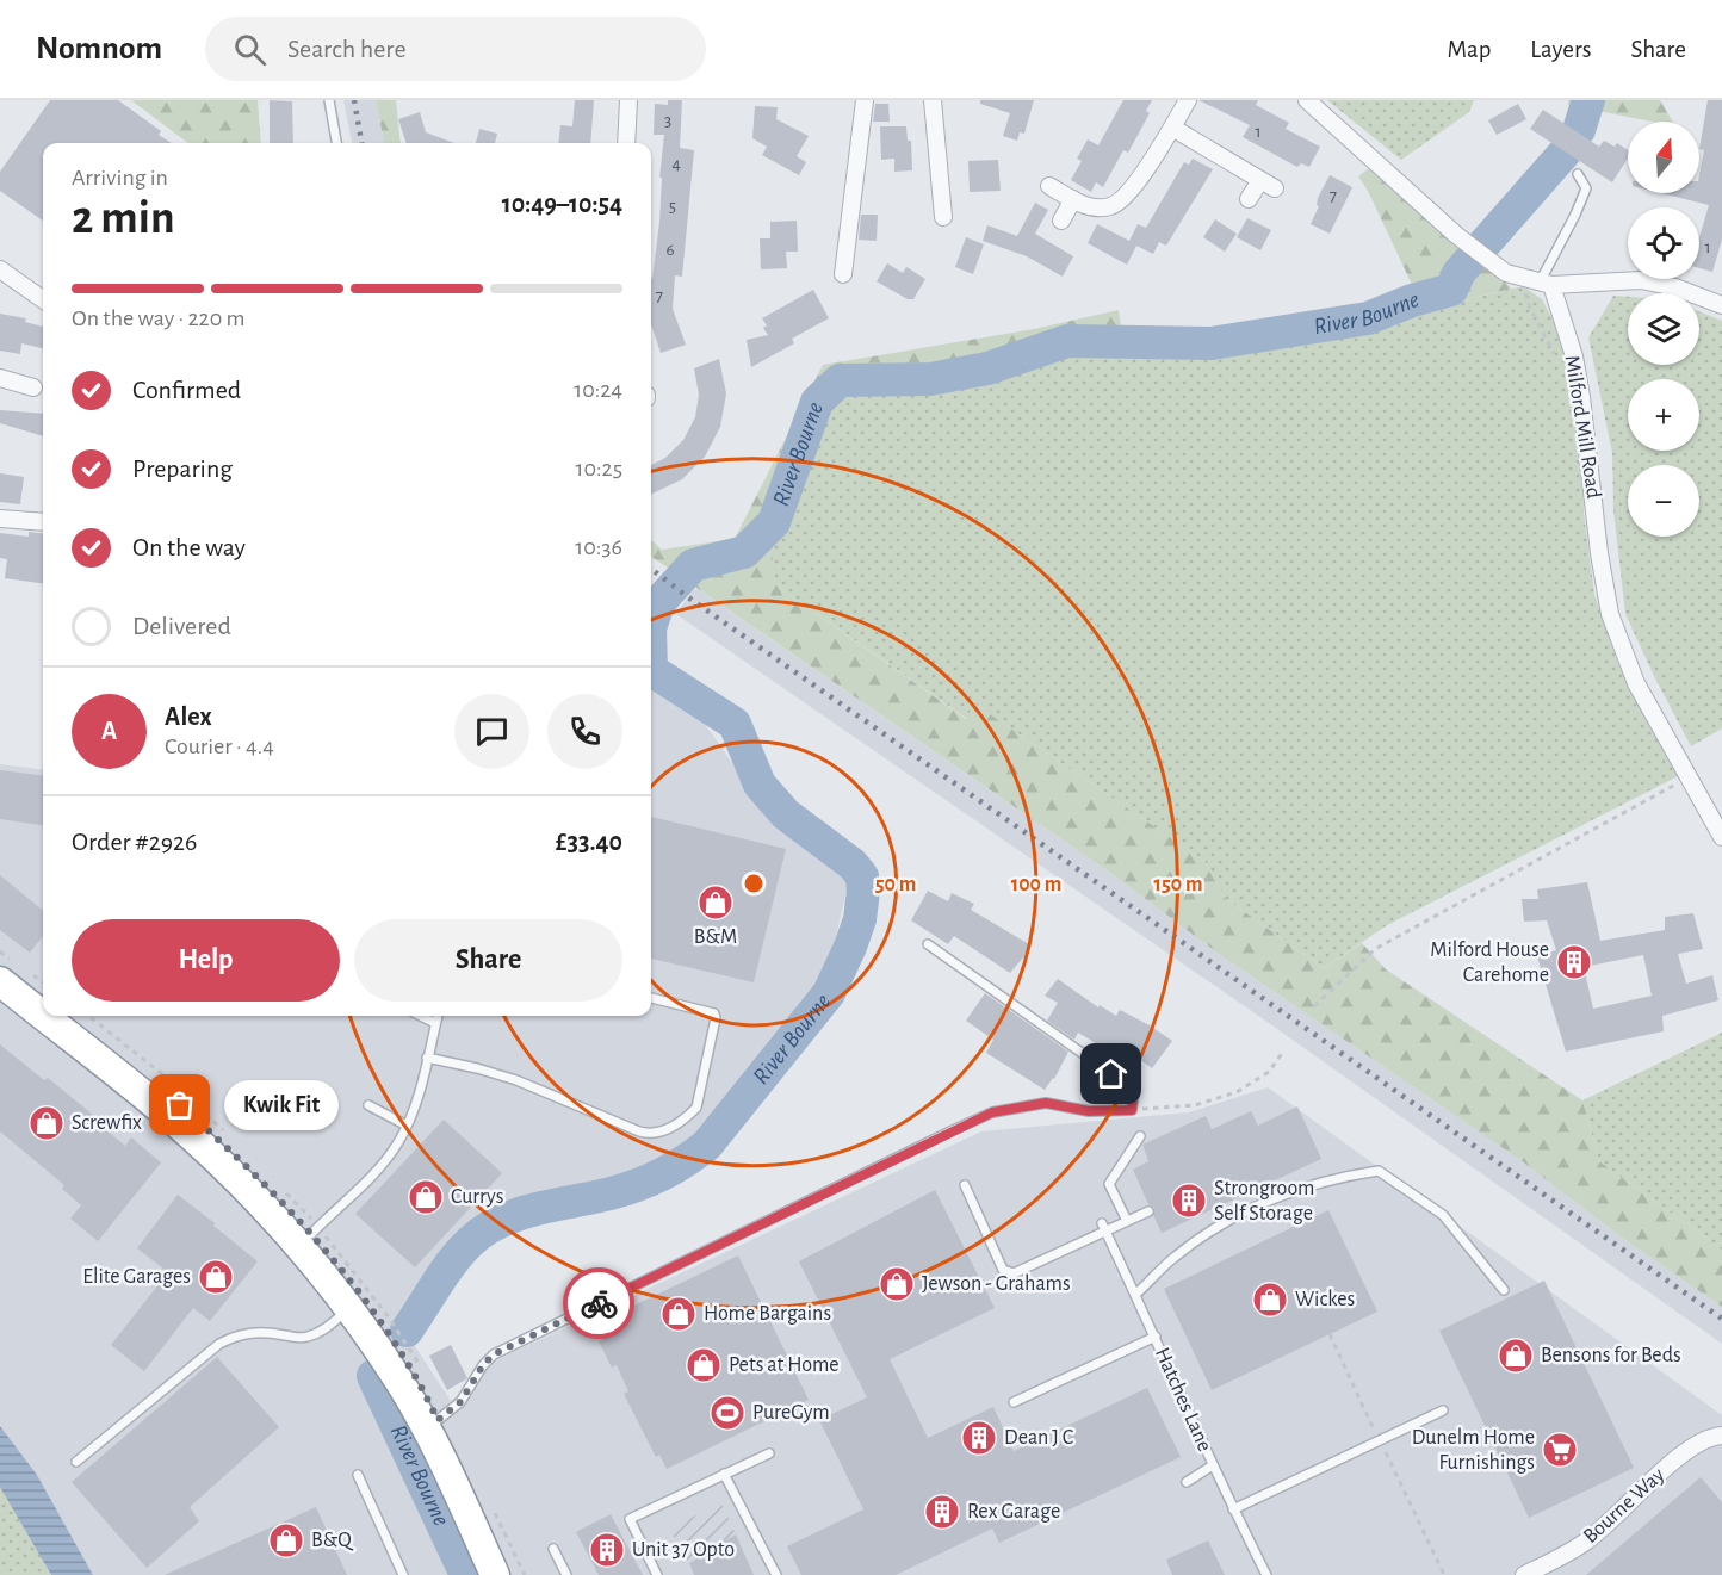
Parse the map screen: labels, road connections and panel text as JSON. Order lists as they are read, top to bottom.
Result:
{
  "streets": {
    "street": ["Milford Mill Road", "Bourne Way"],
    "lane": ["Hatches Lane"]
  },
  "water": ["River Bourne"],
  "places": {
    "shop": [
      "B&M",
      "Screwfix",
      "Currys",
      "Elite Garages",
      "Jewson - Grahams",
      "Wickes",
      "Home Bargains",
      "Bensons for Beds",
      "Pets at Home",
      "B&Q"
    ],
    "building": [
      "Milford House Carehome",
      "Strongroom Self Storage",
      "Dean J C",
      "Rex Garage",
      "Unit 37 Opto"
    ],
    "other": ["Kwik Fit"],
    "sports": ["PureGym"],
    "supermarket": ["Dunelm Home Furnishings"]
  },
  "house_numbers": [
    "3",
    "1",
    "4",
    "7",
    "5",
    "1",
    "6",
    "7"
  ],
  "north": "top",
  "page": {
    "header": "Nomnom",
    "search": "Search here",
    "nav": ["Map", "Layers", "Share"],
    "map_buttons": ["+", "−"],
    "heading": ["2 min", "Arriving in", "10:49–10:54"],
    "panel": [
      "Alex",
      "Courier · 4.4",
      "Order #2926",
      "£33.40"
    ],
    "bar": "On the way · 220 m",
    "list": [
      ["Confirmed", "10:24"],
      ["Preparing", "10:25"],
      ["On the way", "10:36"],
      "Delivered"
    ],
    "round": "A",
    "buttons": ["Help", "Share"],
    "bubble": "Kwik Fit"
  },
  "rings": ["50 m", "100 m", "150 m"]
}
